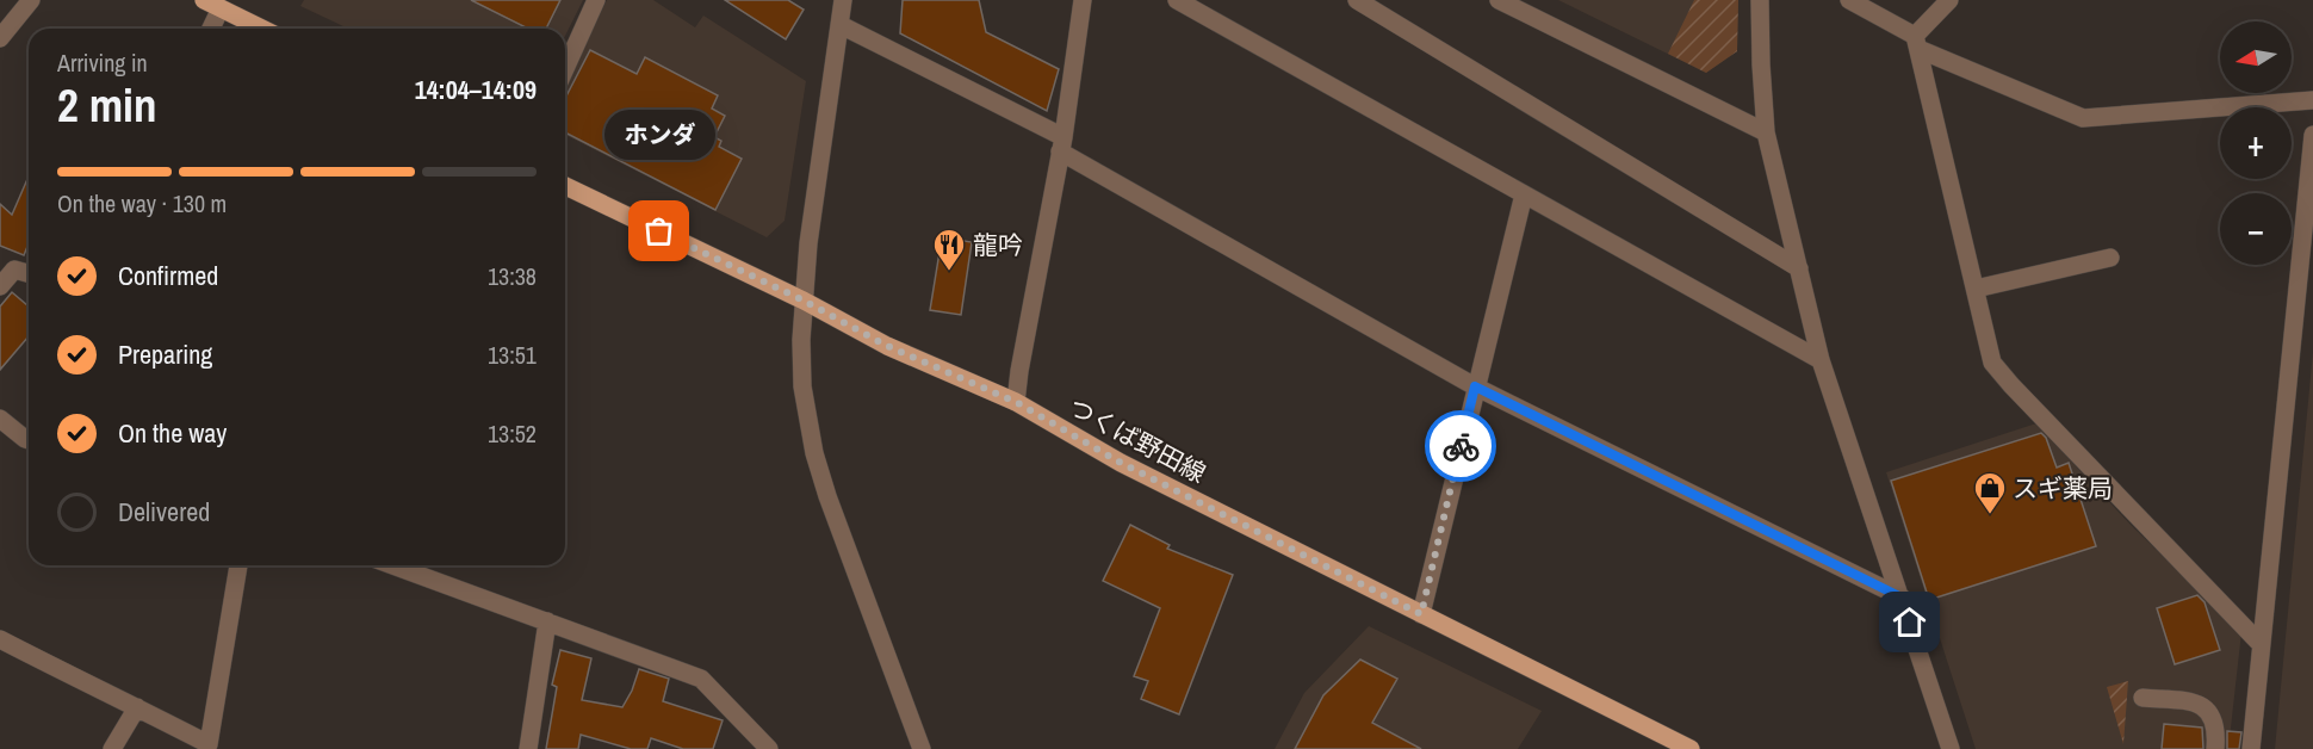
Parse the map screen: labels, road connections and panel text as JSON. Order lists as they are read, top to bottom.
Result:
{
  "streets": {
    "main road": ["つくば野田線"]
  },
  "places": {
    "other": ["ホンダ"],
    "restaurant": ["龍吟"],
    "shop": ["スギ薬局"]
  },
  "north": "left",
  "page": {
    "map_buttons": ["+", "−"],
    "heading": ["2 min", "Arriving in", "14:04–14:09"],
    "bubble": "ホンダ",
    "bar": "On the way · 130 m",
    "list": [
      ["Confirmed", "13:38"],
      ["Preparing", "13:51"],
      ["On the way", "13:52"],
      "Delivered"
    ]
  }
}
